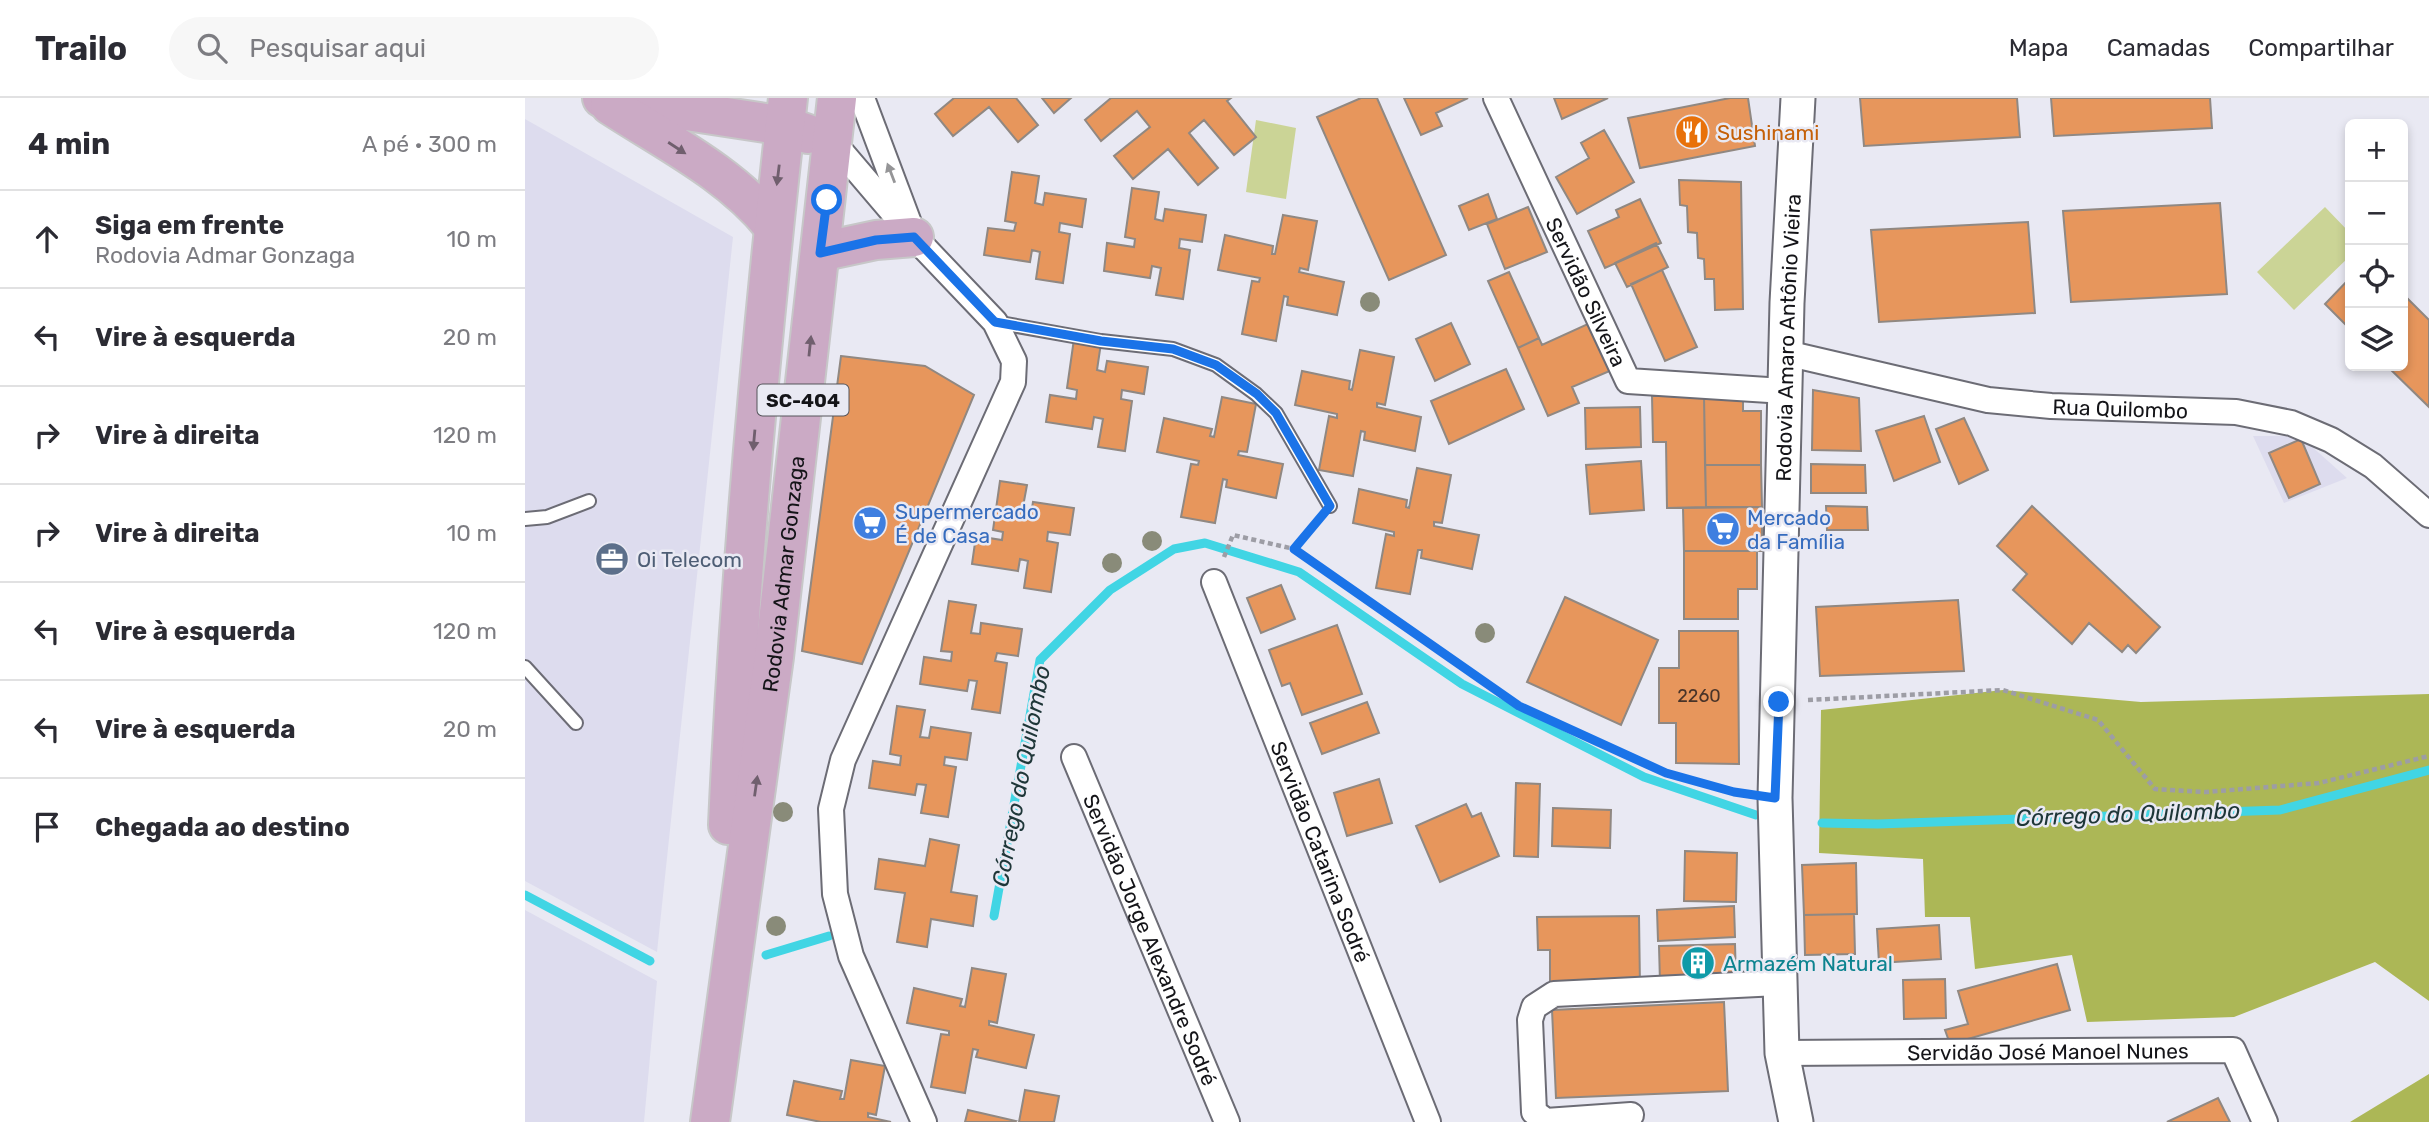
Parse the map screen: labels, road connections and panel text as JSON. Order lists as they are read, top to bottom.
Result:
{
  "streets": {
    "main road": ["Rodovia Amaro Antônio Vieira", "SC-404", "Rodovia Admar Gonzaga"],
    "street": [
      "Servidão Silveira",
      "Rua Quilombo",
      "Servidão Catarina Sodré",
      "Servidão Jorge Alexandre Sodré",
      "Servidão José Manoel Nunes"
    ]
  },
  "crossings": [
    ["Servidão Silveira", "Rodovia Amaro Antônio Vieira"],
    ["Rodovia Amaro Antônio Vieira", "Rua Quilombo"],
    ["Rodovia Amaro Antônio Vieira", "Servidão José Manoel Nunes"]
  ],
  "water": ["Córrego do Quilombo"],
  "places": {
    "restaurant": ["Sushinami"],
    "supermarket": ["Supermercado É de Casa", "Mercado da Família"],
    "office": ["Oi Telecom"],
    "building": ["Armazém Natural"]
  },
  "house_numbers": ["2260"],
  "page": {
    "header": "Trailo",
    "search": "Pesquisar aqui",
    "nav": ["Mapa", "Camadas", "Compartilhar"],
    "heading": ["4 min", "A pé · 300 m"],
    "map_buttons": ["+", "−"],
    "list": [
      ["Siga em frente", "Rodovia Admar Gonzaga", "10 m"],
      ["Vire à esquerda", "20 m"],
      ["Vire à direita", "120 m"],
      ["Vire à direita", "10 m"],
      ["Vire à esquerda", "120 m"],
      ["Vire à esquerda", "20 m"],
      "Chegada ao destino"
    ]
  }
}
